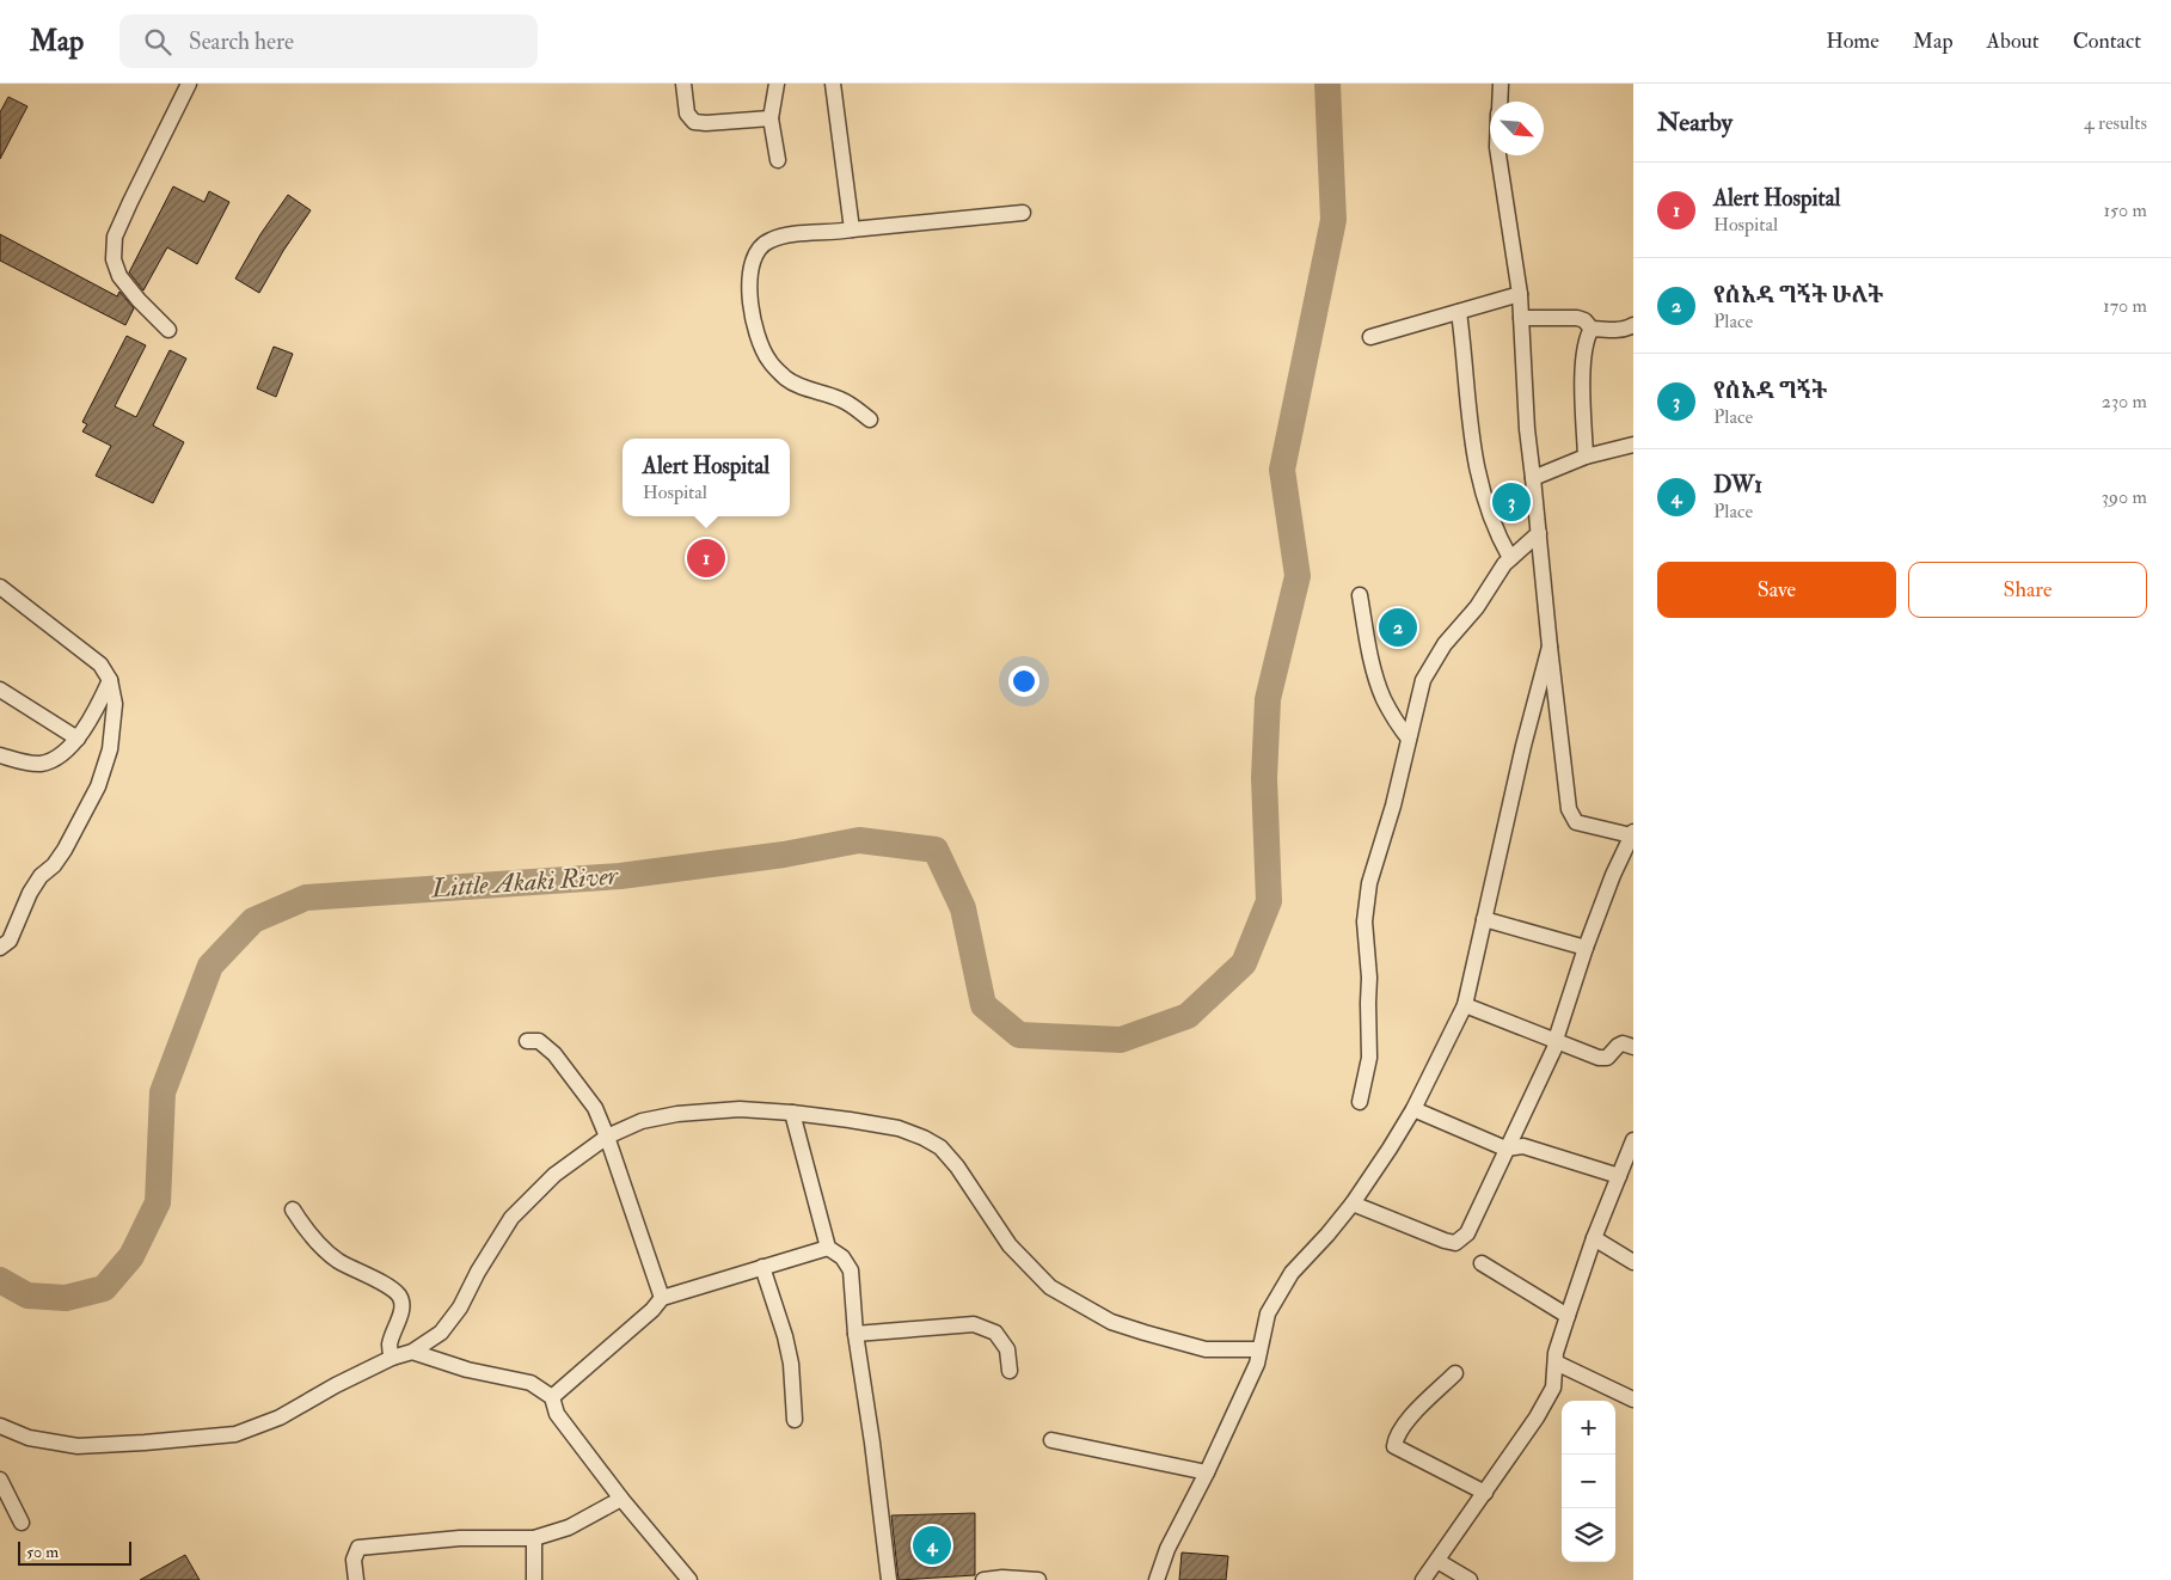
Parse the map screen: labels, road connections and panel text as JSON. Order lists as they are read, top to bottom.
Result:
{
  "water": ["Little Akaki River"],
  "scale_bar": "50 m",
  "north": "bottom right",
  "page": {
    "header": "Map",
    "search": "Search here",
    "nav": [
      "Home",
      "Map",
      "About",
      "Contact"
    ],
    "heading": ["Nearby", "4 results"],
    "list": [
      {
        "mark": "1",
        "name": "Alert Hospital",
        "note": "Hospital",
        "value": "150 m"
      },
      {
        "mark": "2",
        "name": "የሰአዳ ግኝት ሁለት",
        "note": "Place",
        "value": "170 m"
      },
      {
        "mark": "3",
        "name": "የሰአዳ ግኝት",
        "note": "Place",
        "value": "230 m"
      },
      {
        "mark": "4",
        "name": "DW1",
        "note": "Place",
        "value": "390 m"
      }
    ],
    "popup": ["Alert Hospital", "Hospital"],
    "pins": [
      "3",
      "1",
      "2",
      "4"
    ],
    "buttons": ["Save", "Share"],
    "map_buttons": ["+", "−"],
    "scale": "50 m"
  }
}
